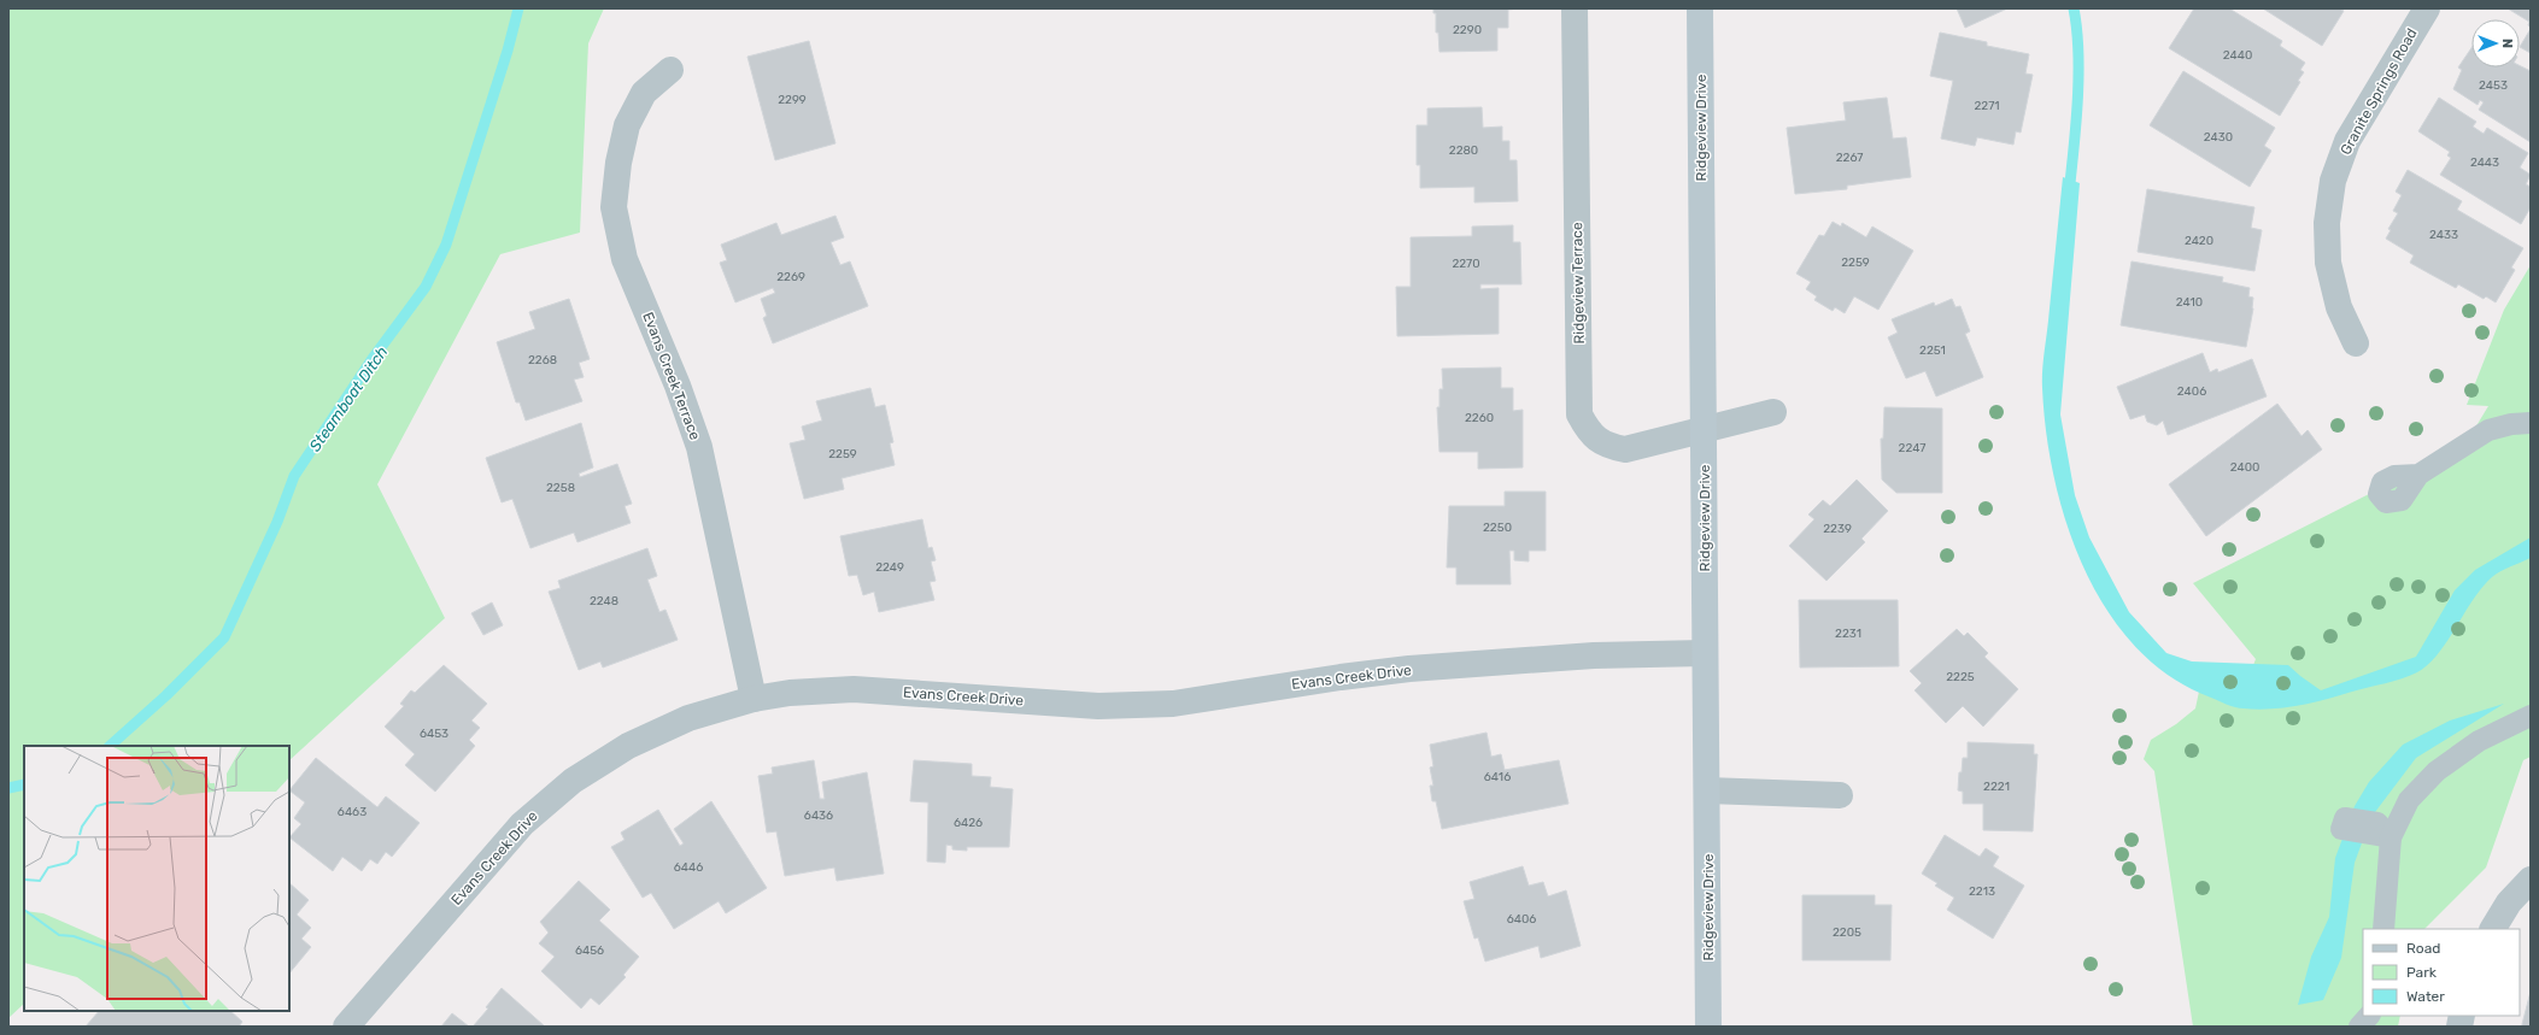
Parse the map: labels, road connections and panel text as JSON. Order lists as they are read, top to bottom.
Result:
{
  "streets": {
    "street": [
      "Granite Springs Road",
      "Ridgeview Drive",
      "Ridgeview Terrace",
      "Evans Creek Terrace",
      "Evans Creek Drive"
    ]
  },
  "crossings": [
    ["Ridgeview Drive", "Ridgeview Terrace"],
    ["Ridgeview Drive", "Evans Creek Drive"],
    ["Evans Creek Terrace", "Evans Creek Drive"]
  ],
  "water": ["Steamboat Ditch"],
  "house_numbers": [
    "2290",
    "2440",
    "2453",
    "2299",
    "2271",
    "2430",
    "2280",
    "2267",
    "2443",
    "2433",
    "2420",
    "2259",
    "2270",
    "2269",
    "2410",
    "2251",
    "2268",
    "2406",
    "2260",
    "2247",
    "2259",
    "2400",
    "2258",
    "2250",
    "2239",
    "2249",
    "2248",
    "2231",
    "2225",
    "6453",
    "6416",
    "2221",
    "6463",
    "6436",
    "6426",
    "6446",
    "2213",
    "6406",
    "2205",
    "6456"
  ],
  "legend": ["Road", "Park", "Water"],
  "north": "right"
}
